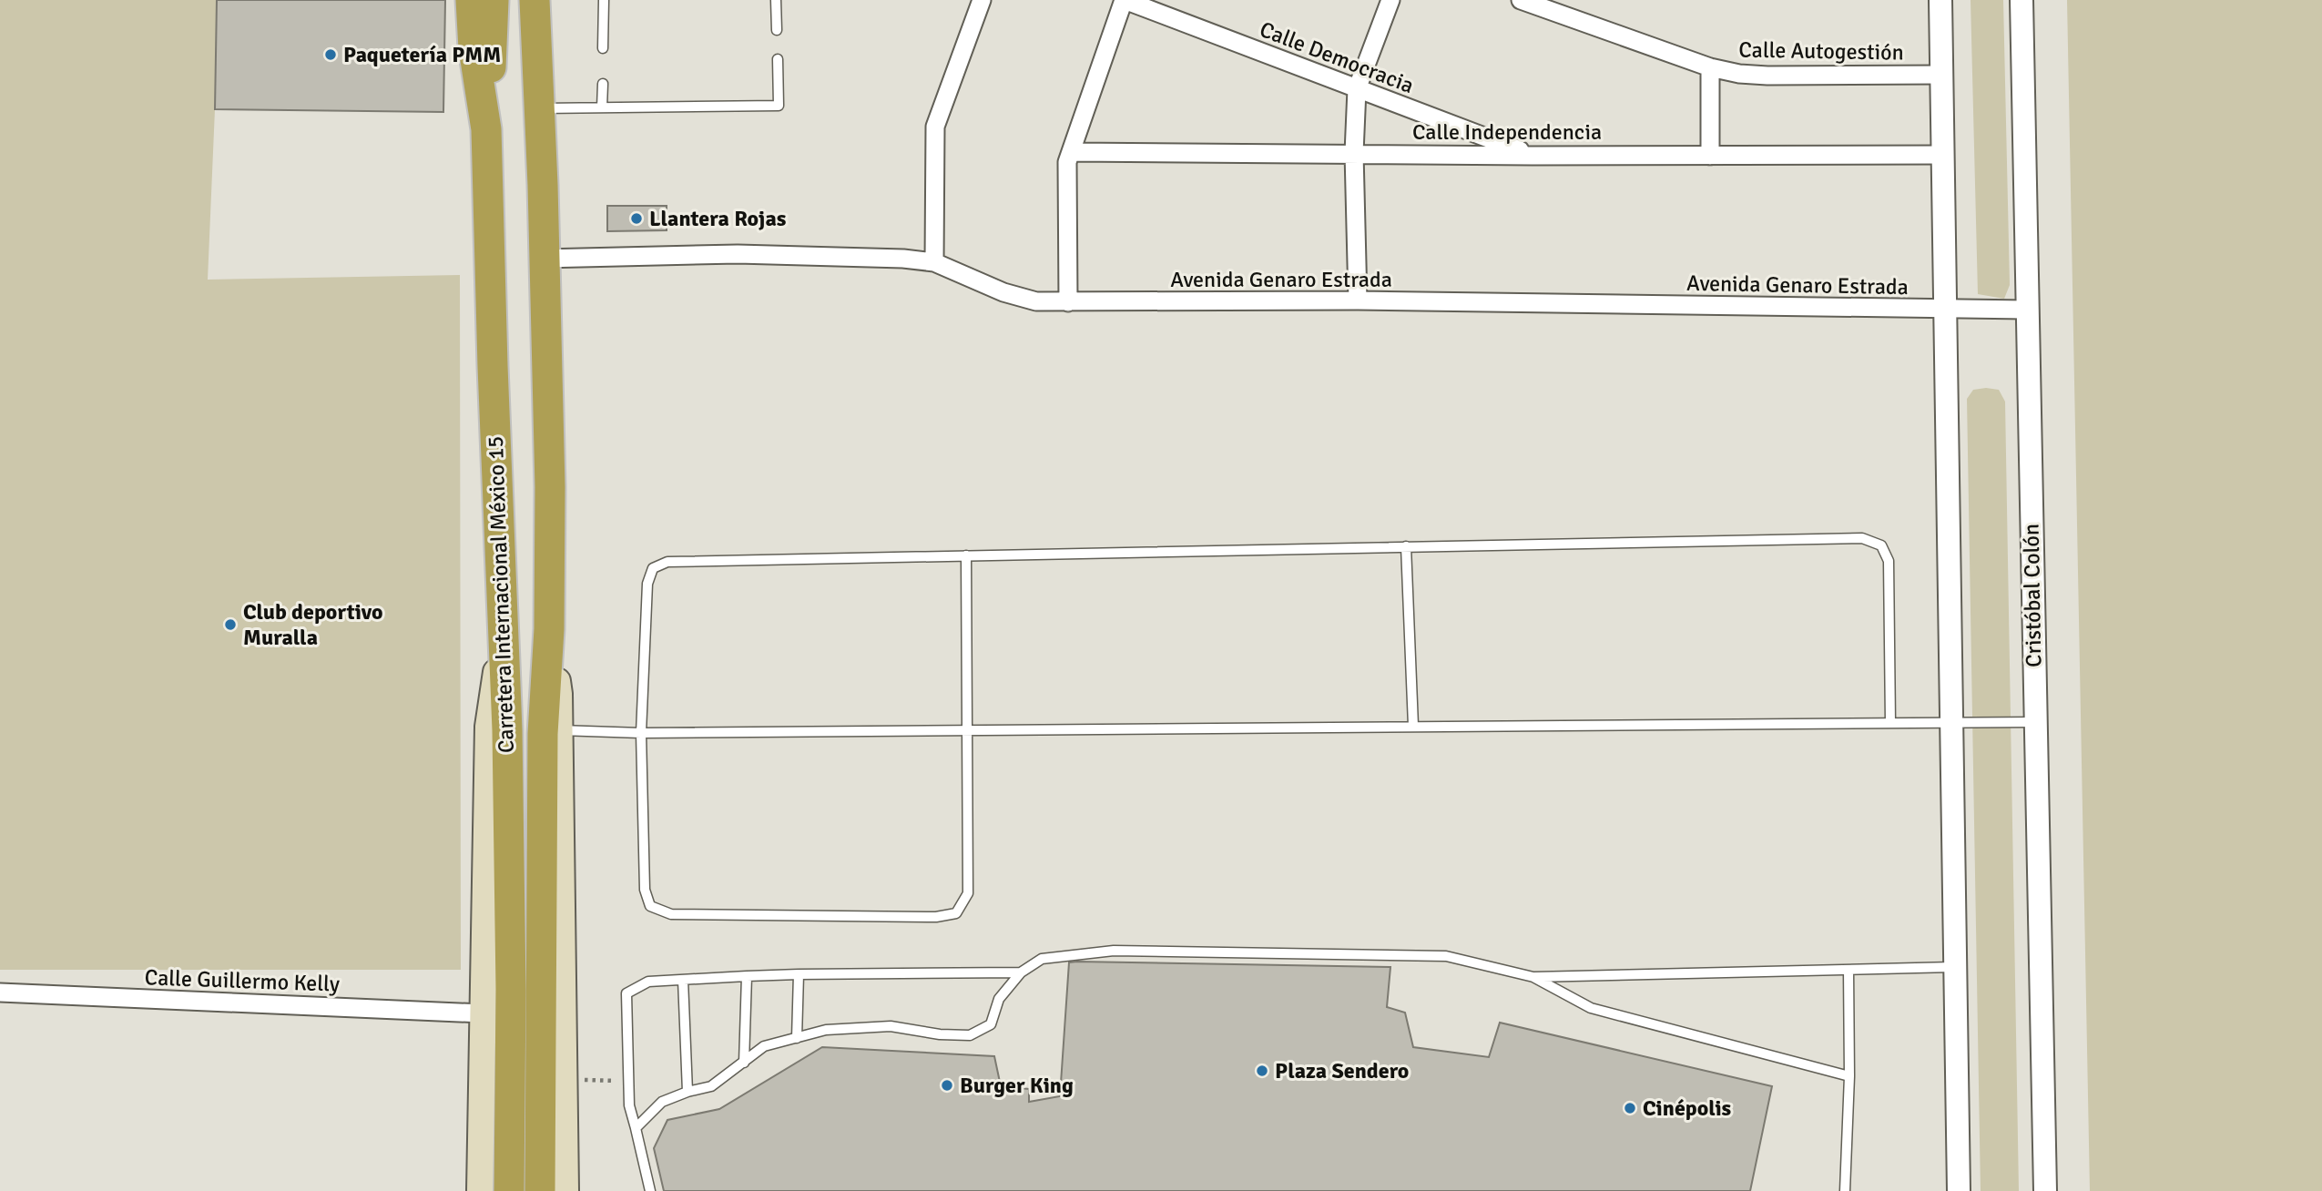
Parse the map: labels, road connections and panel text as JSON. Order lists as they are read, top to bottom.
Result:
{
  "streets": {
    "highway": ["Carretera Internacional México 15"],
    "street": [
      "Calle Autogestión",
      "Calle Democracia",
      "Calle Independencia",
      "Avenida Genaro Estrada",
      "Cristóbal Colón",
      "Calle Guillermo Kelly"
    ]
  },
  "crossings": [
    ["Calle Democracia", "Calle Independencia"],
    ["Avenida Genaro Estrada", "Carretera Internacional México 15"],
    ["Avenida Genaro Estrada", "Cristóbal Colón"]
  ],
  "places": [
    "Paquetería PMM",
    "Llantera Rojas",
    "Club deportivo Muralla",
    "Plaza Sendero",
    "Burger King",
    "Cinépolis"
  ]
}
